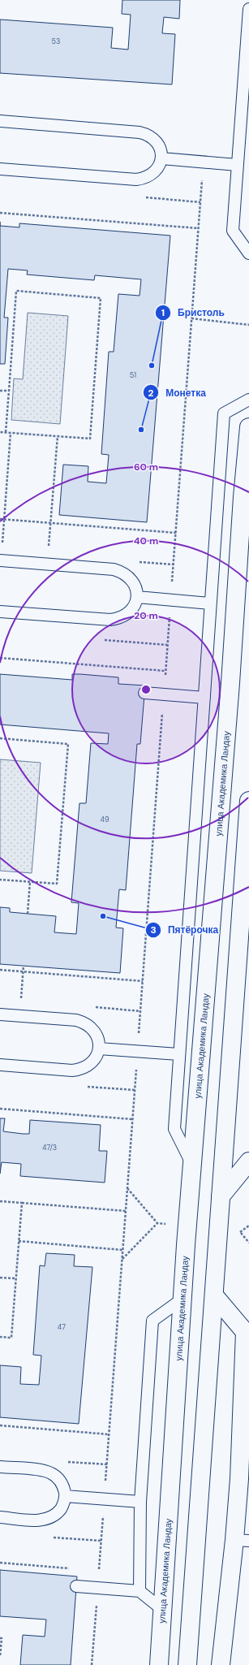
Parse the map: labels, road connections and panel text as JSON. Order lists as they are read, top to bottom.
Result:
{
  "streets": {
    "street": ["улица Академика Ландау"]
  },
  "places": ["Бристоль", "Монетка", "Пятёрочка"],
  "house_numbers": [
    "53",
    "51",
    "49",
    "47/3",
    "47"
  ],
  "rings": ["60 m", "40 m", "20 m"]
}
